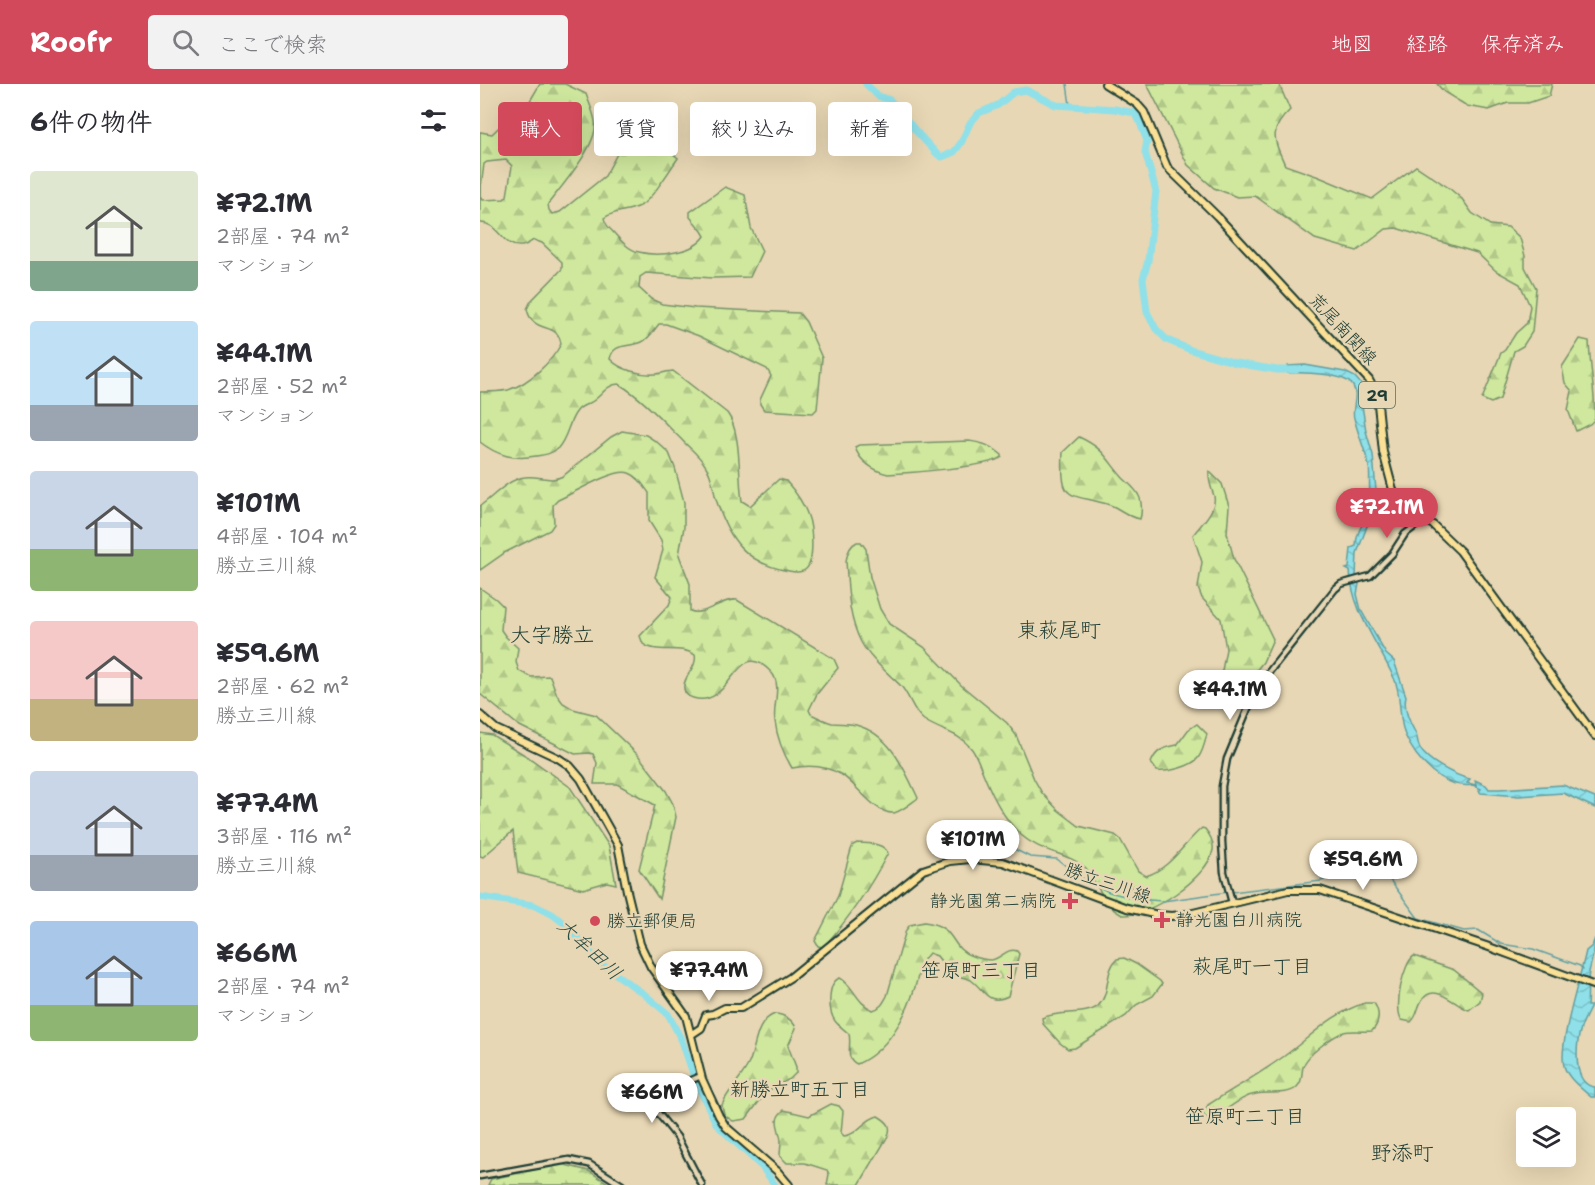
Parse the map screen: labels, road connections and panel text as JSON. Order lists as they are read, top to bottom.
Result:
{
  "streets": {
    "main road": ["荒尾南関線", "29", "勝立三川線"]
  },
  "districts": [
    "東萩尾町",
    "大字勝立",
    "萩尾町一丁目",
    "笹原町三丁目",
    "新勝立町五丁目",
    "笹原町二丁目",
    "野添町"
  ],
  "water": ["大牟田川"],
  "places": {
    "health": ["静光園第二病院", "静光園白川病院"],
    "other": ["勝立郵便局"]
  },
  "page": {
    "header": "Roofr",
    "search": "ここで検索",
    "nav": ["地図", "経路", "保存済み"],
    "heading": "6件の物件",
    "chip": [
      "購入",
      "賃貸",
      "絞り込み",
      "新着"
    ],
    "list": [
      {
        "name": "¥72.1M",
        "note": "2部屋 · 74 m² · マンション"
      },
      {
        "name": "¥44.1M",
        "note": "2部屋 · 52 m² · マンション"
      },
      {
        "name": "¥101M",
        "note": "4部屋 · 104 m² · 勝立三川線"
      },
      {
        "name": "¥59.6M",
        "note": "2部屋 · 62 m² · 勝立三川線"
      },
      {
        "name": "¥77.4M",
        "note": "3部屋 · 116 m² · 勝立三川線"
      },
      {
        "name": "¥66M",
        "note": "2部屋 · 74 m² · マンション"
      }
    ],
    "price": [
      "¥72.1M",
      "¥44.1M",
      "¥101M",
      "¥59.6M",
      "¥77.4M",
      "¥66M"
    ]
  }
}
